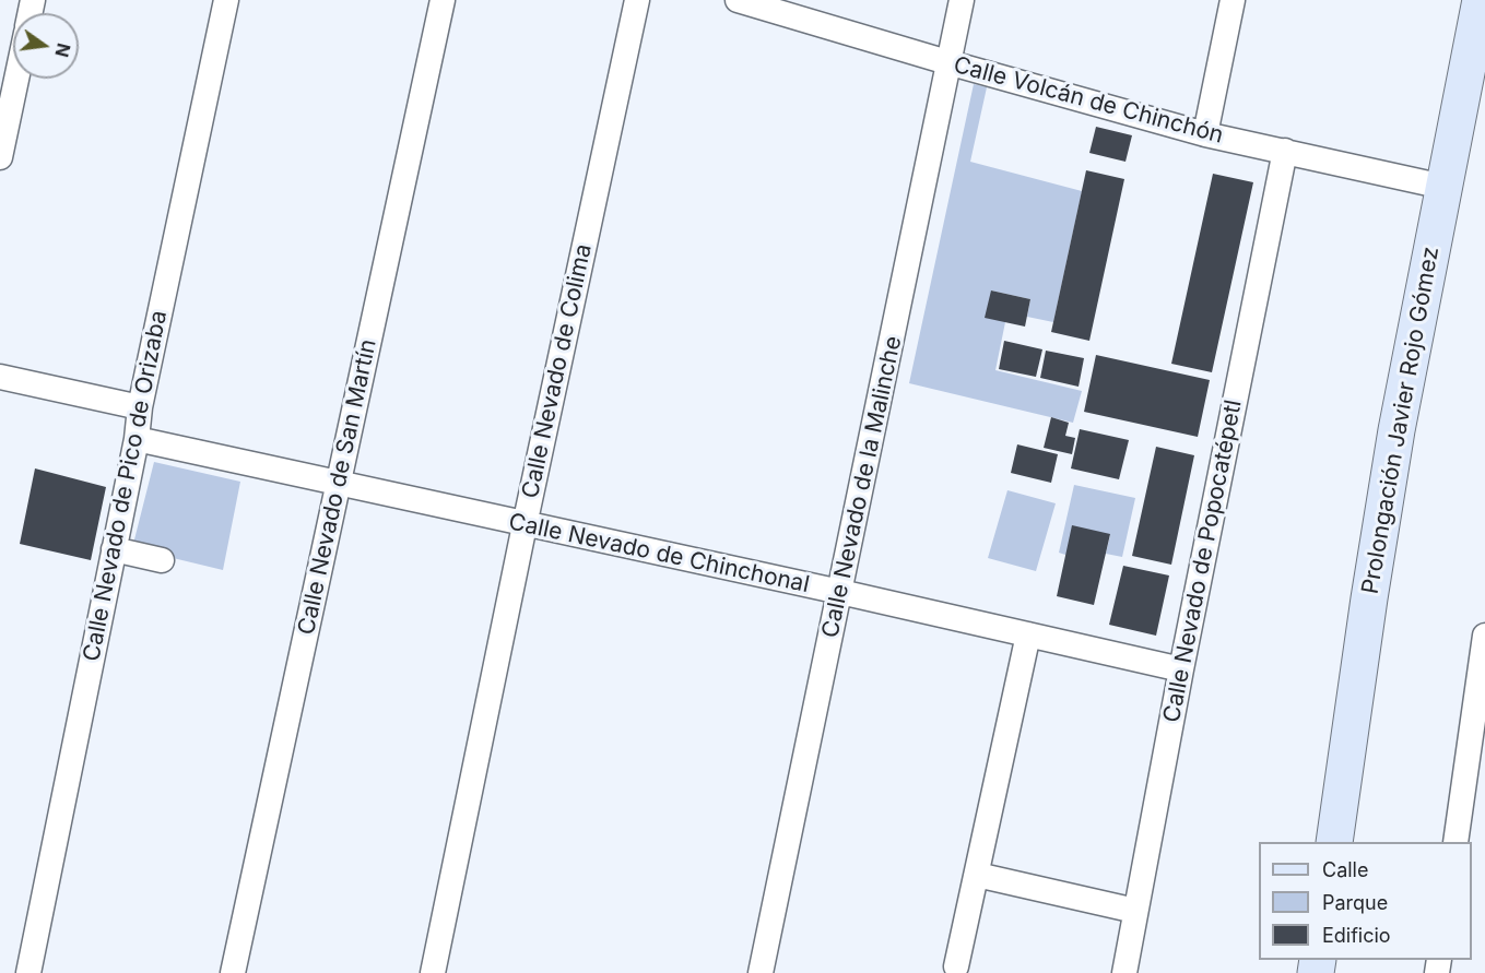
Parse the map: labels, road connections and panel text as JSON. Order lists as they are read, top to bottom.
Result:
{
  "streets": {
    "street": [
      "Calle Volcán de Chinchón",
      "Calle Nevado de Colima",
      "Prolongación Javier Rojo Gómez",
      "Calle Nevado de Pico de Orizaba",
      "Calle Nevado de San Martín",
      "Calle Nevado de la Malinche",
      "Calle Nevado de Chinchonal",
      "Calle Nevado de Popocatépetl"
    ]
  },
  "crossings": [
    ["Calle Volcán de Chinchón", "Prolongación Javier Rojo Gómez"],
    ["Calle Volcán de Chinchón", "Calle Nevado de la Malinche"],
    ["Calle Volcán de Chinchón", "Calle Nevado de Popocatépetl"],
    ["Calle Nevado de Colima", "Calle Nevado de Chinchonal"],
    ["Calle Nevado de Pico de Orizaba", "Calle Nevado de Chinchonal"],
    ["Calle Nevado de San Martín", "Calle Nevado de Chinchonal"],
    ["Calle Nevado de la Malinche", "Calle Nevado de Chinchonal"],
    ["Calle Nevado de Chinchonal", "Calle Nevado de Popocatépetl"]
  ],
  "legend": ["Calle", "Parque", "Edificio"],
  "north": "right"
}
